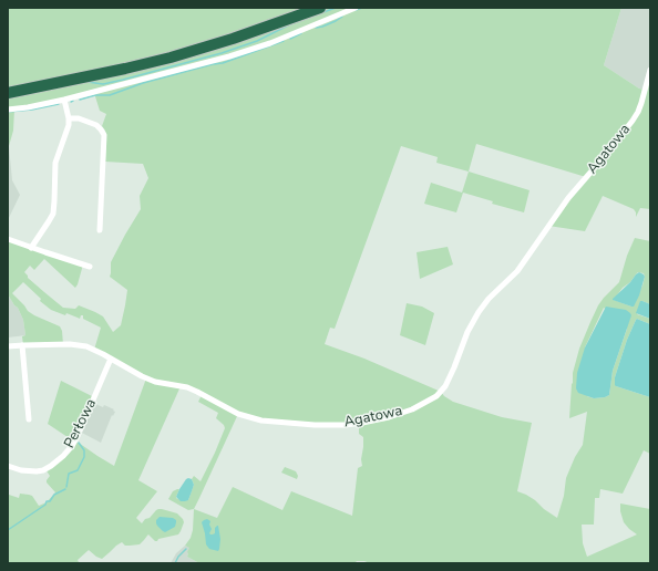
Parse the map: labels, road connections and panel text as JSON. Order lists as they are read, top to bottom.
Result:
{
  "streets": {
    "street": ["Agatowa", "Perłowa"]
  },
  "crossings": [
    ["Agatowa", "Perłowa"]
  ]
}
